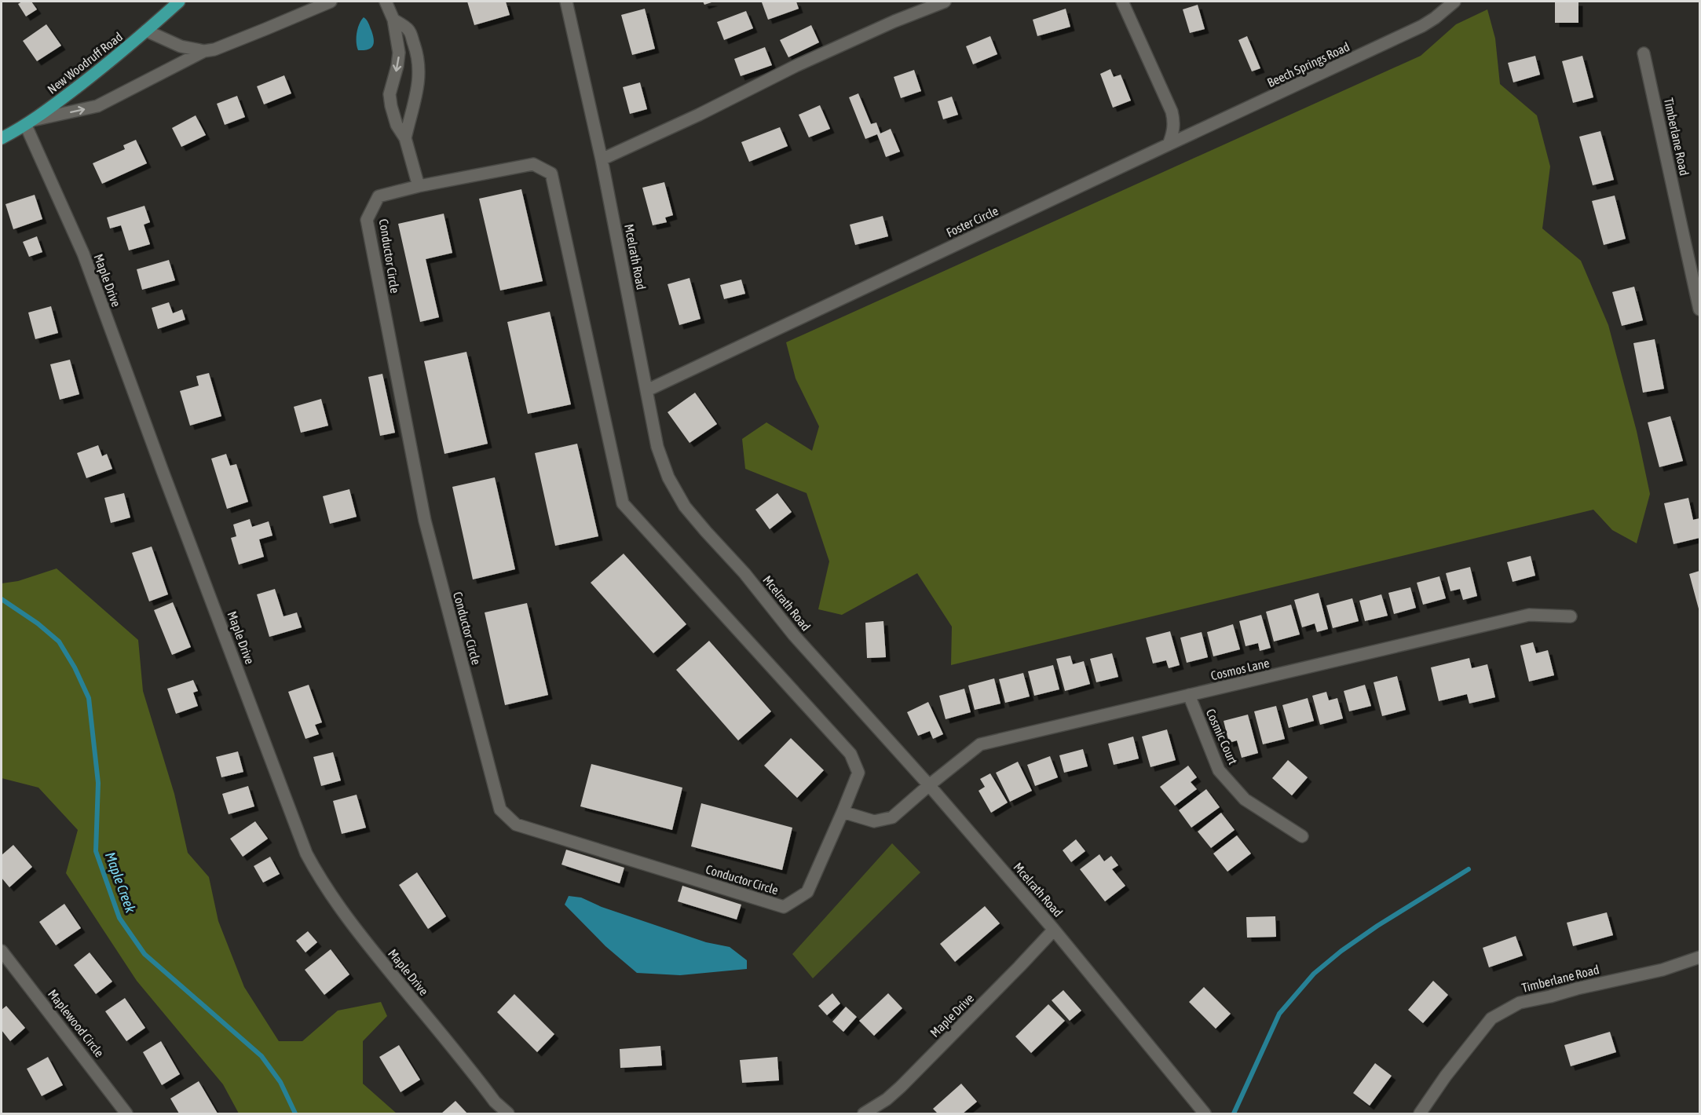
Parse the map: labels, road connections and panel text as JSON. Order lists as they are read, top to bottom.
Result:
{
  "streets": {
    "main road": ["New Woodruff Road"],
    "street": [
      "Beech Springs Road",
      "Timberlane Road",
      "Foster Circle",
      "Conductor Circle",
      "Mcelrath Road",
      "Maple Drive",
      "Cosmos Lane",
      "Cosmic Court",
      "Maplewood Circle"
    ]
  },
  "crossings": [
    ["New Woodruff Road", "Maple Drive"],
    ["Beech Springs Road", "Foster Circle"],
    ["Foster Circle", "Mcelrath Road"],
    ["Mcelrath Road", "Maple Drive"],
    ["Mcelrath Road", "Cosmos Lane"],
    ["Cosmos Lane", "Cosmic Court"]
  ],
  "water": ["Maple Creek"]
}
